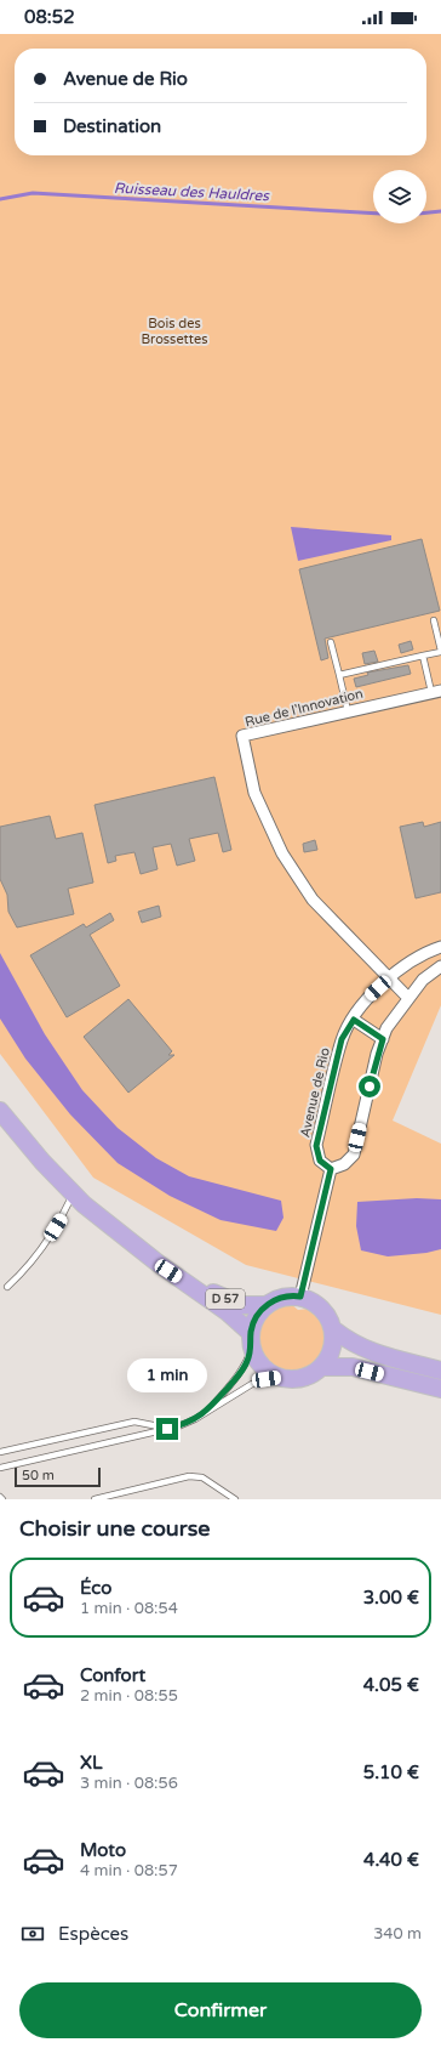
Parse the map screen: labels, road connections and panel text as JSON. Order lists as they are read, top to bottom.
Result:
{
  "streets": {
    "main road": ["D 57"],
    "street": ["Rue de l'Innovation", "Avenue de Rio"]
  },
  "crossings": [
    ["Rue de l'Innovation", "Avenue de Rio"]
  ],
  "water": ["Ruisseau des Hauldres"],
  "parks": ["Bois des Brossettes"],
  "scale_bar": "50 m",
  "page": {
    "status": "08:52",
    "banner": ["Avenue de Rio", "Destination"],
    "bubble": "1 min",
    "scale": "50 m",
    "heading": "Choisir une course",
    "list": [
      {
        "name": "Éco",
        "note": "1 min · 08:54",
        "value": "3.00 €"
      },
      {
        "name": "Confort",
        "note": "2 min · 08:55",
        "value": "4.05 €"
      },
      {
        "name": "XL",
        "note": "3 min · 08:56",
        "value": "5.10 €"
      },
      {
        "name": "Moto",
        "note": "4 min · 08:57",
        "value": "4.40 €"
      }
    ],
    "pay": ["Espèces", "340 m"],
    "buttons": "Confirmer"
  }
}
